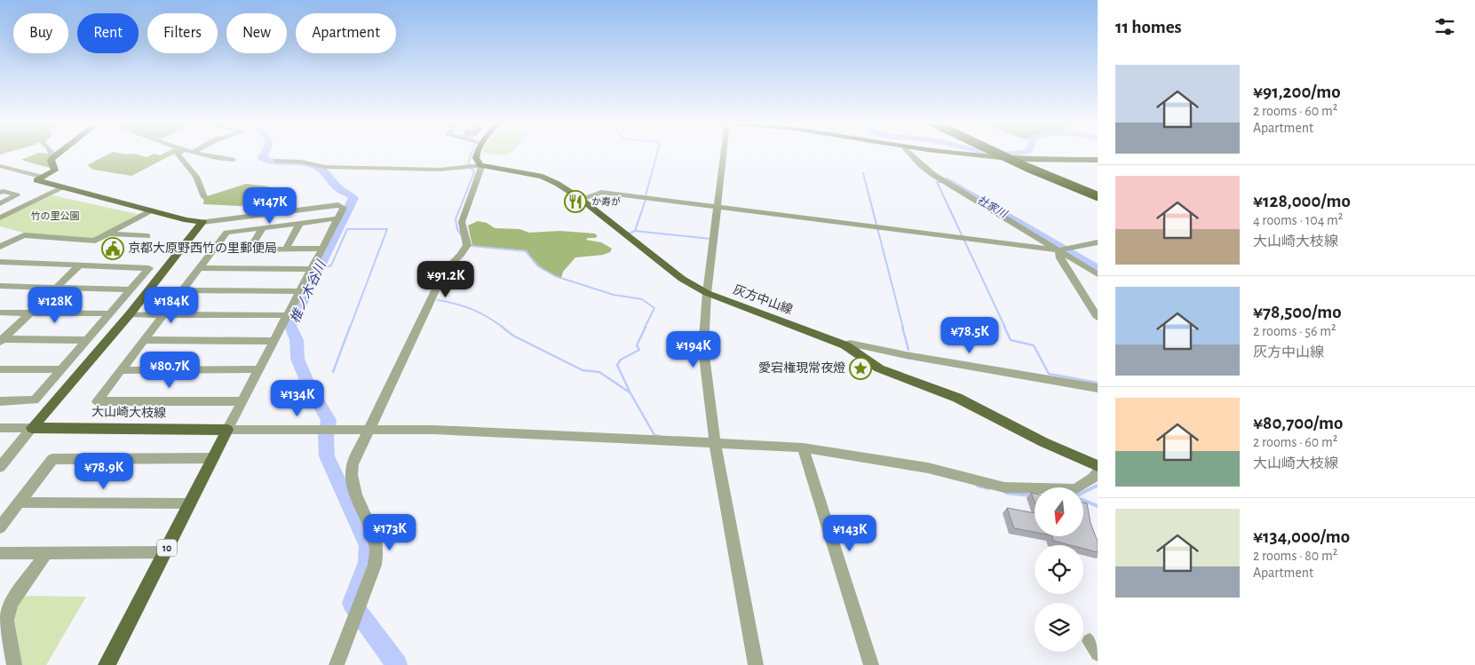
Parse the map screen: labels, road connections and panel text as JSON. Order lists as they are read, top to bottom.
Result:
{
  "streets": {
    "main road": ["灰方中山線", "大山崎大枝線", "10"]
  },
  "crossings": [
    ["大山崎大枝線", "10"]
  ],
  "water": ["社家川", "椎ノ木谷川"],
  "parks": ["竹の里公園"],
  "places": {
    "restaurant": ["か寿が"],
    "public building": ["京都大原野西竹の里郵便局"],
    "place": ["愛宕権現常夜燈"]
  },
  "north": "bottom",
  "page": {
    "heading": "11 homes",
    "chip": [
      "Buy",
      "Rent",
      "Filters",
      "New",
      "Apartment"
    ],
    "list": [
      {
        "name": "¥91,200/mo",
        "note": "2 rooms · 60 m² · Apartment"
      },
      {
        "name": "¥128,000/mo",
        "note": "4 rooms · 104 m² · 大山崎大枝線"
      },
      {
        "name": "¥78,500/mo",
        "note": "2 rooms · 56 m² · 灰方中山線"
      },
      {
        "name": "¥80,700/mo",
        "note": "2 rooms · 60 m² · 大山崎大枝線"
      },
      {
        "name": "¥134,000/mo",
        "note": "2 rooms · 80 m² · Apartment"
      }
    ],
    "price": [
      "¥147K",
      "¥91.2K",
      "¥128K",
      "¥184K",
      "¥78.5K",
      "¥194K",
      "¥80.7K",
      "¥134K",
      "¥78.9K",
      "¥173K",
      "¥143K"
    ]
  }
}
